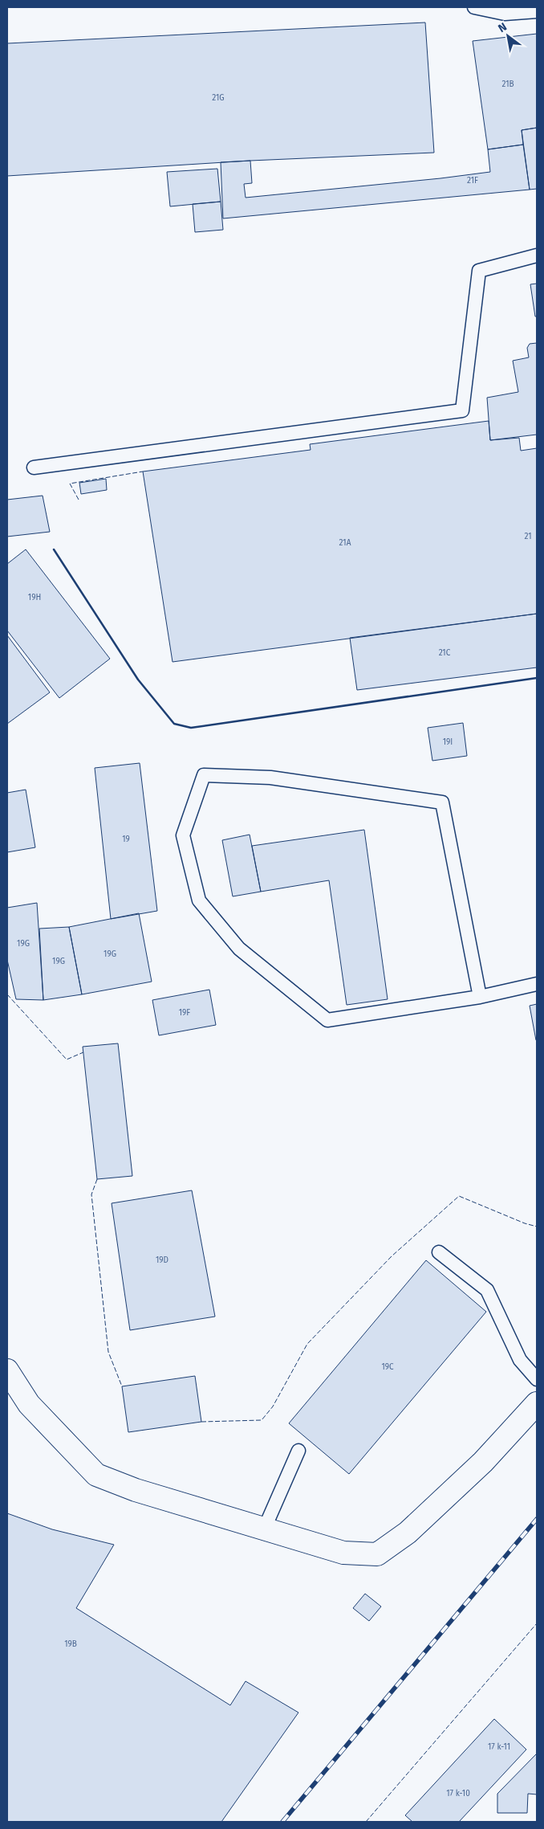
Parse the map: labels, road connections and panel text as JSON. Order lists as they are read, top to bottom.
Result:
{
  "house_numbers": [
    "21B",
    "21G",
    "21F",
    "21",
    "21A",
    "19H",
    "21C",
    "19I",
    "19",
    "19G",
    "19G",
    "19G",
    "19F",
    "19D",
    "19C",
    "19B",
    "17 k-11",
    "17 k-10"
  ],
  "north": "top left"
}
